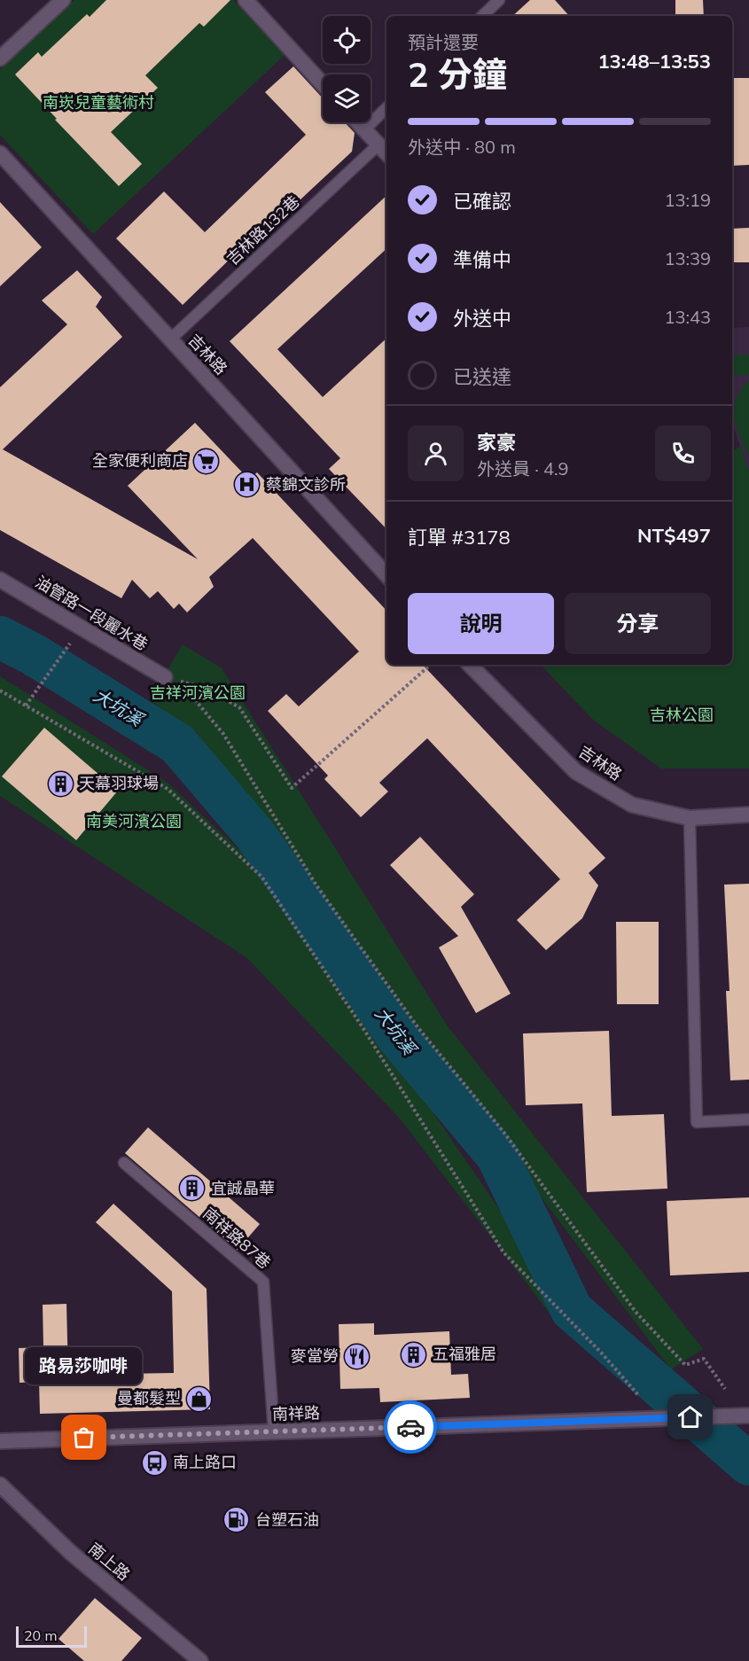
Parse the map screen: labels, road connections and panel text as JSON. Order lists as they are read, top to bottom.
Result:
{
  "streets": {
    "street": [
      "吉林路",
      "油管路一段麗水巷",
      "南祥路",
      "南上路"
    ],
    "lane": ["吉林路132巷", "南祥路87巷"]
  },
  "crossings": [
    ["吉林路132巷", "吉林路"],
    ["南祥路87巷", "南祥路"]
  ],
  "water": ["大坑溪"],
  "parks": [
    "南崁兒童藝術村",
    "吉祥河濱公園",
    "吉林公園",
    "南美河濱公園"
  ],
  "places": {
    "supermarket": ["全家便利商店"],
    "hospital": ["蔡錦文診所"],
    "building": ["天幕羽球場", "宜誠晶華", "五福雅居"],
    "restaurant": ["麥當勞"],
    "shop": ["曼都髮型"],
    "other": ["路易莎咖啡"],
    "bus stop": ["南上路口"],
    "fuel station": ["台塑石油"]
  },
  "scale_bar": "20 m",
  "page": {
    "heading": ["2 分鐘", "預計還要", "13:48–13:53"],
    "panel": [
      "家豪",
      "外送員 · 4.9",
      "訂單 #3178",
      "NT$497"
    ],
    "bar": "外送中 · 80 m",
    "list": [
      ["已確認", "13:19"],
      ["準備中", "13:39"],
      ["外送中", "13:43"],
      "已送達"
    ],
    "buttons": ["說明", "分享"],
    "bubble": "路易莎咖啡",
    "scale": "20 m"
  }
}
